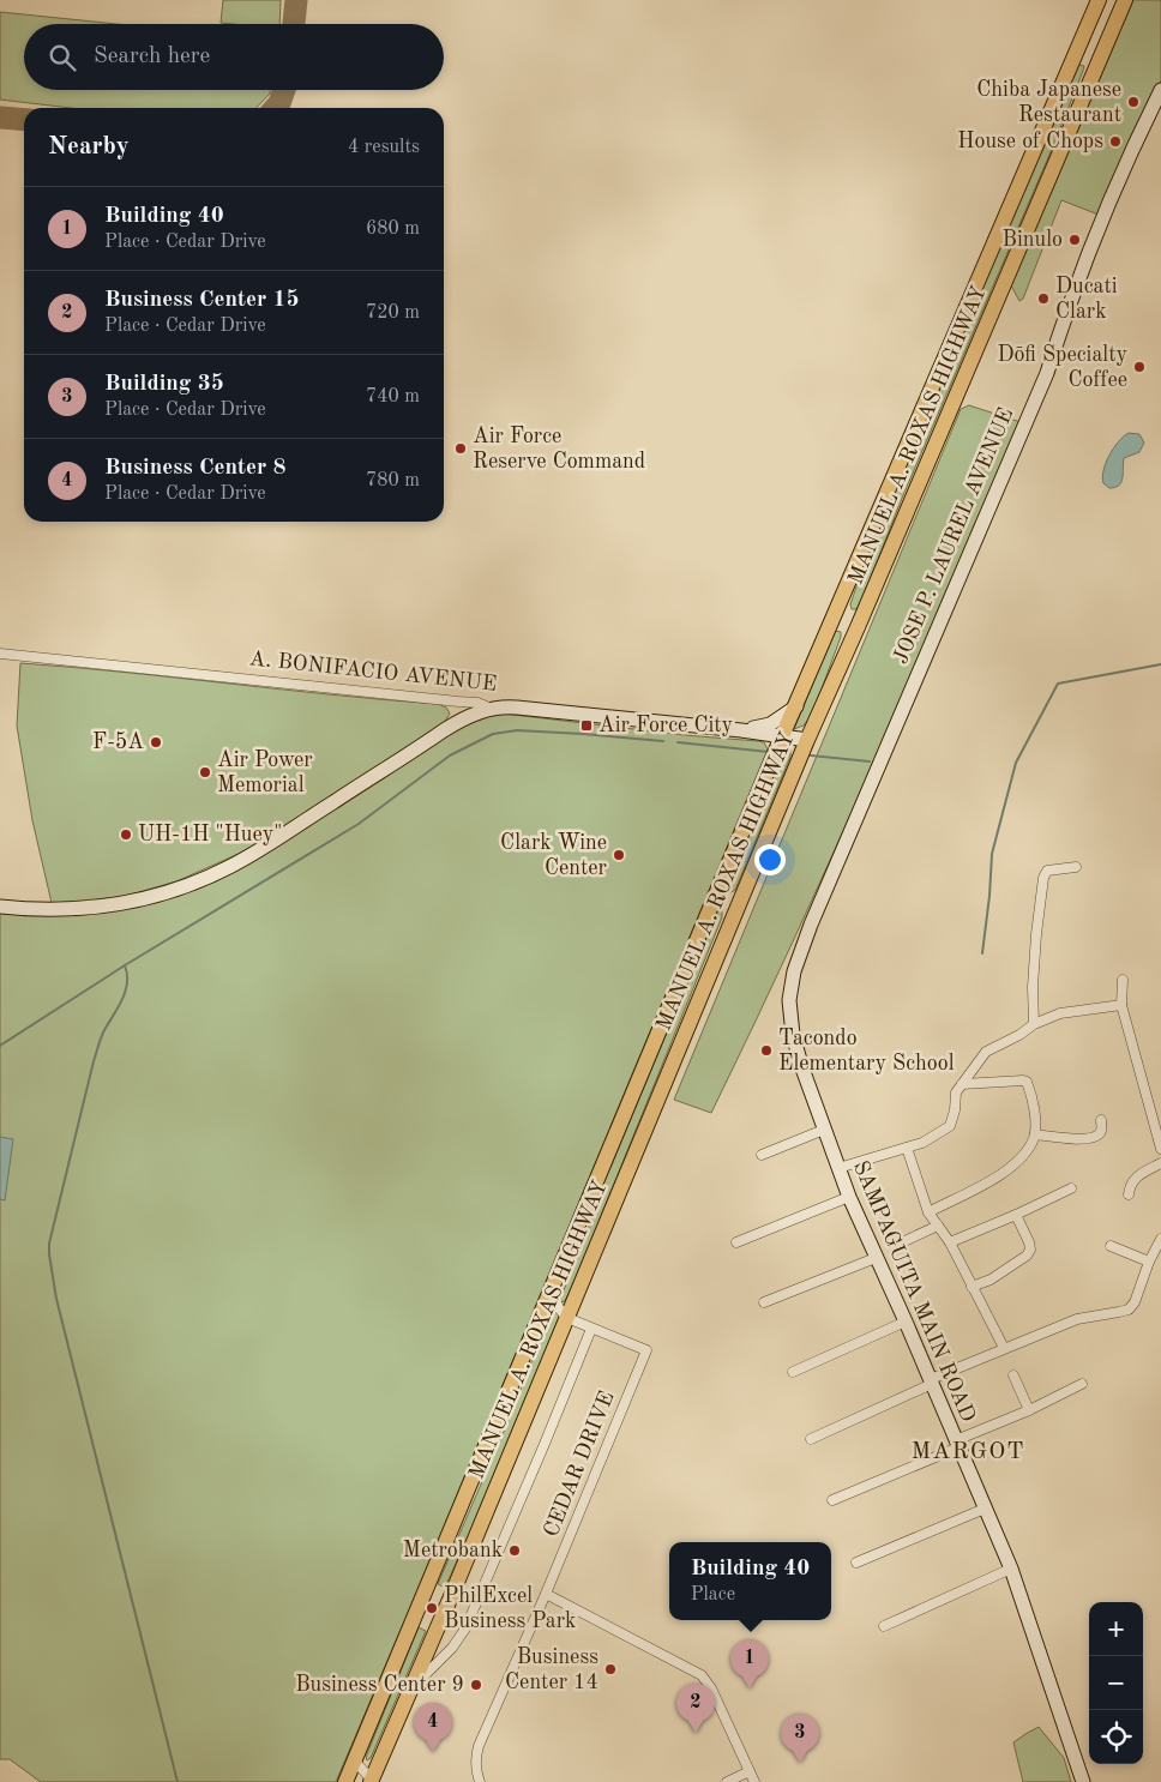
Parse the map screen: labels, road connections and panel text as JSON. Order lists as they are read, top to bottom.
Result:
{
  "streets": {
    "main road": ["MANUEL A. ROXAS HIGHWAY"],
    "street": [
      "JOSE P. LAUREL AVENUE",
      "A. BONIFACIO AVENUE",
      "SAMPAGUITA MAIN ROAD",
      "CEDAR DRIVE"
    ]
  },
  "crossings": [
    ["MANUEL A. ROXAS HIGHWAY", "A. BONIFACIO AVENUE"],
    ["JOSE P. LAUREL AVENUE", "SAMPAGUITA MAIN ROAD"]
  ],
  "districts": ["MARGOT"],
  "places": {
    "other": [
      "Chiba Japanese Restaurant",
      "House of Chops",
      "Binulo",
      "Ducati Clark",
      "Dōfi Specialty Coffee",
      "Air Force Reserve Command",
      "F-5A",
      "Air Power Memorial",
      "UH-1H \"Huey\"",
      "Clark Wine Center",
      "Tacondo Elementary School",
      "Metrobank",
      "PhilExcel Business Park",
      "Business Center 14",
      "Business Center 9"
    ],
    "transit": ["Air Force City"]
  },
  "page": {
    "search": "Search here",
    "heading": ["Nearby", "4 results"],
    "list": [
      {
        "mark": "1",
        "name": "Building 40",
        "note": "Place · Cedar Drive",
        "value": "680 m"
      },
      {
        "mark": "2",
        "name": "Business Center 15",
        "note": "Place · Cedar Drive",
        "value": "720 m"
      },
      {
        "mark": "3",
        "name": "Building 35",
        "note": "Place · Cedar Drive",
        "value": "740 m"
      },
      {
        "mark": "4",
        "name": "Business Center 8",
        "note": "Place · Cedar Drive",
        "value": "780 m"
      }
    ],
    "popup": ["Building 40", "Place"],
    "map_buttons": ["+", "−"],
    "pins": [
      "1",
      "2",
      "4",
      "3"
    ]
  }
}
